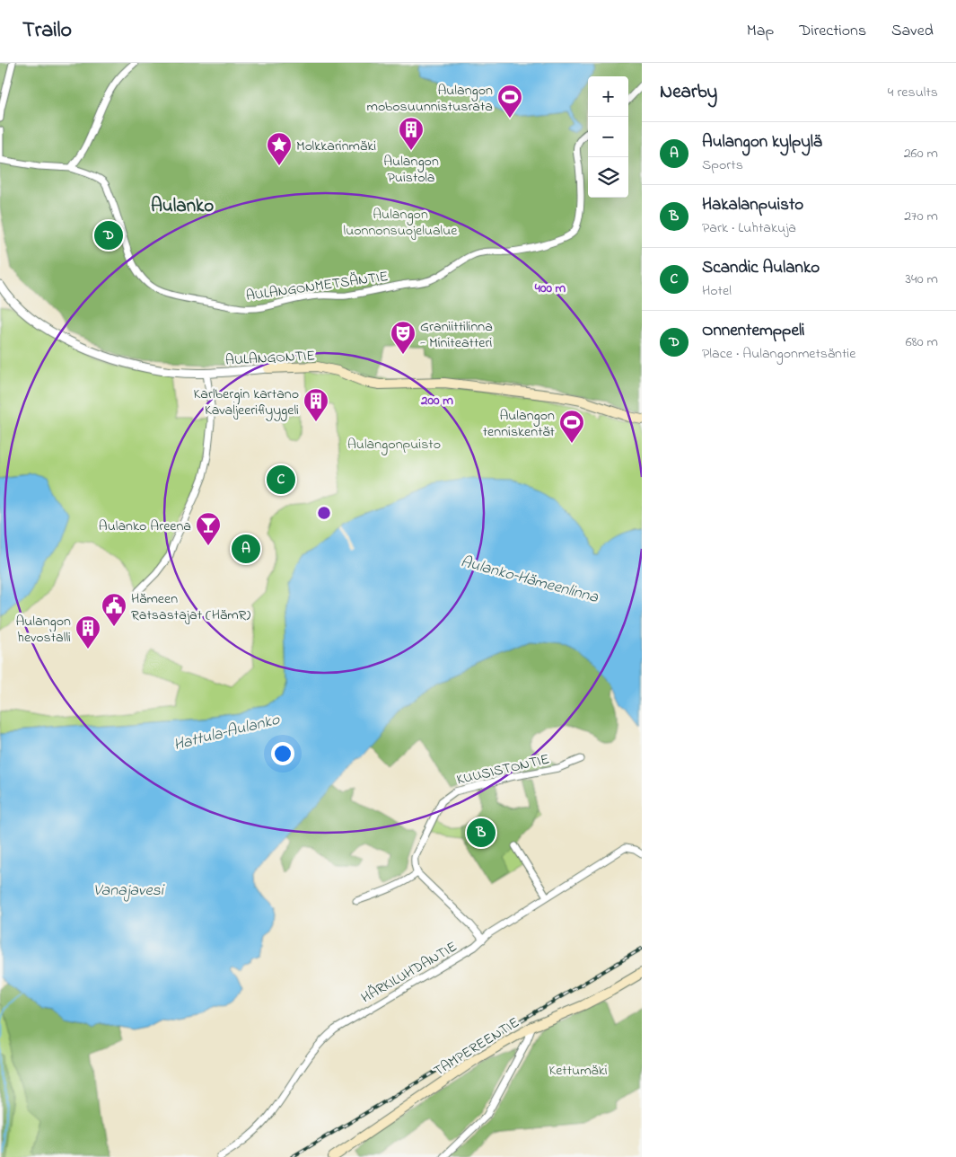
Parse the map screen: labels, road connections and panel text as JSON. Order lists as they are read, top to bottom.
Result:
{
  "streets": {
    "main road": ["AULANGONTIE", "TAMPEREENTIE"],
    "street": ["AULANGONMETSÄNTIE", "KUUSISTONTIE", "HÄRKILUHDANTIE"]
  },
  "districts": ["Aulanko"],
  "water": ["Aulanko–Hämeenlinna", "Hattula–Aulanko", "Vanajavesi"],
  "parks": ["Aulangon luonnonsuojelualue", "Aulangonpuisto", "Kettumäki"],
  "places": {
    "sports": ["Aulangon mobosuunnistusrata", "Aulangon tenniskentät"],
    "building": ["Aulangon Puistola", "Karlbergin kartano Kavaljeeriflyygeli", "Aulangon hevostalli"],
    "place": ["Molkkarinmäki"],
    "theatre": ["Graniittilinna - Miniteatteri"],
    "bar": ["Aulanko Areena"],
    "public building": ["Hämeen Ratsastajat (HämR)"]
  },
  "page": {
    "header": "Trailo",
    "nav": ["Map", "Directions", "Saved"],
    "heading": ["Nearby", "4 results"],
    "map_buttons": ["+", "−"],
    "list": [
      {
        "mark": "A",
        "name": "Aulangon kylpylä",
        "note": "Sports",
        "value": "260 m"
      },
      {
        "mark": "B",
        "name": "Hakalanpuisto",
        "note": "Park · Luhtakuja",
        "value": "270 m"
      },
      {
        "mark": "C",
        "name": "Scandic Aulanko",
        "note": "Hotel",
        "value": "340 m"
      },
      {
        "mark": "D",
        "name": "Onnentemppeli",
        "note": "Place · Aulangonmetsäntie",
        "value": "680 m"
      }
    ],
    "pins": [
      "D",
      "C",
      "A",
      "B"
    ]
  },
  "rings": ["400 m", "200 m"]
}
